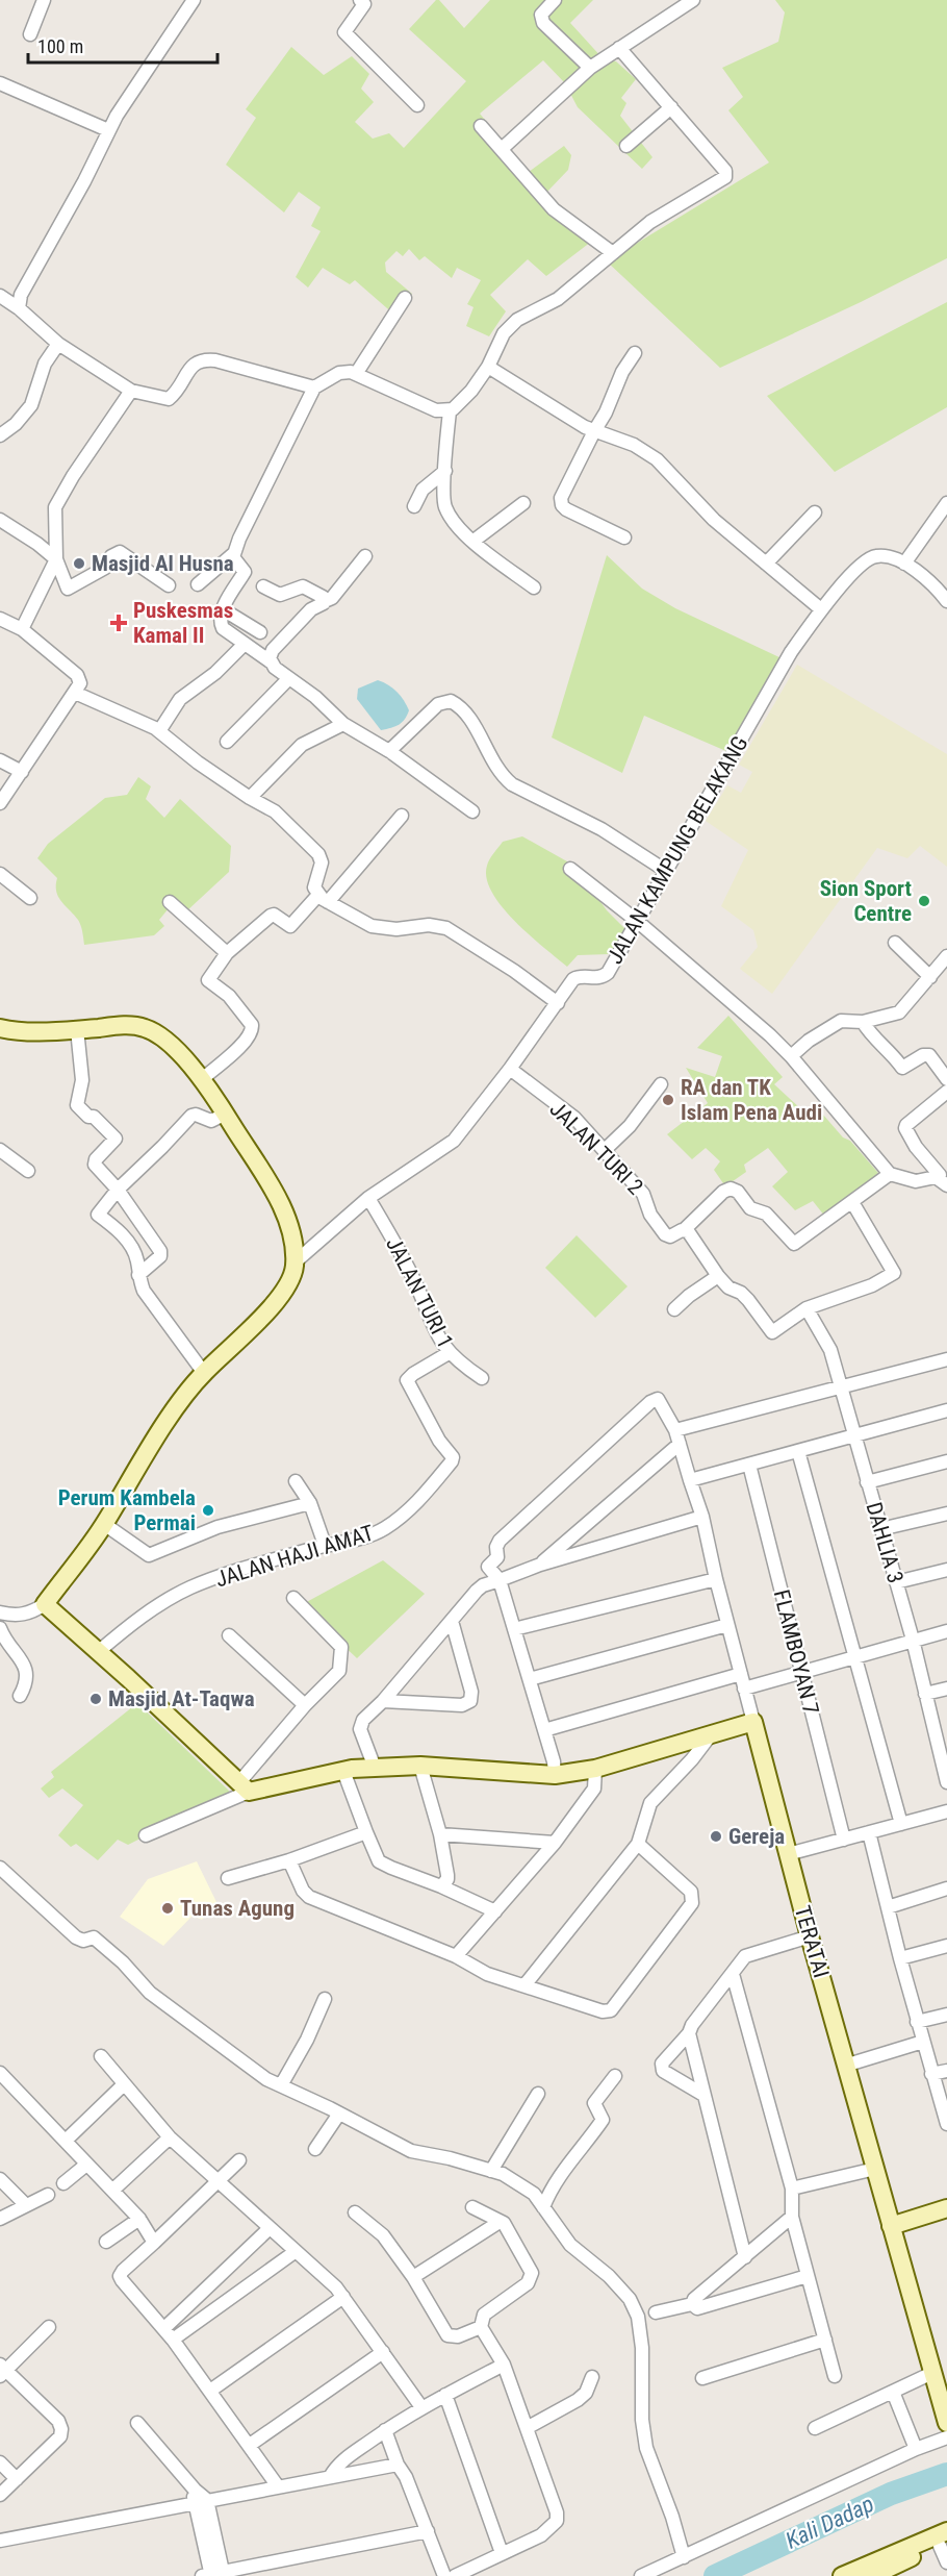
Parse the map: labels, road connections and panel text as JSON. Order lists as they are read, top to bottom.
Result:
{
  "streets": {
    "street": [
      "JALAN KAMPUNG BELAKANG",
      "JALAN TURI 2",
      "JALAN TURI 1",
      "DAHLIA 3",
      "JALAN HAJI AMAT",
      "FLAMBOYAN 7",
      "TERATAI"
    ]
  },
  "crossings": [
    ["JALAN KAMPUNG BELAKANG", "JALAN TURI 2"],
    ["JALAN KAMPUNG BELAKANG", "JALAN TURI 1"],
    ["JALAN TURI 1", "JALAN HAJI AMAT"]
  ],
  "water": ["Kali Dadap"],
  "places": {
    "other": [
      "Masjid Al Husna",
      "Sion Sport Centre",
      "RA dan TK Islam Pena Audi",
      "Perum Kambela Permai",
      "Masjid At-Taqwa",
      "Gereja",
      "Tunas Agung"
    ],
    "health": ["Puskesmas Kamal II"]
  },
  "scale_bar": "100 m"
}
